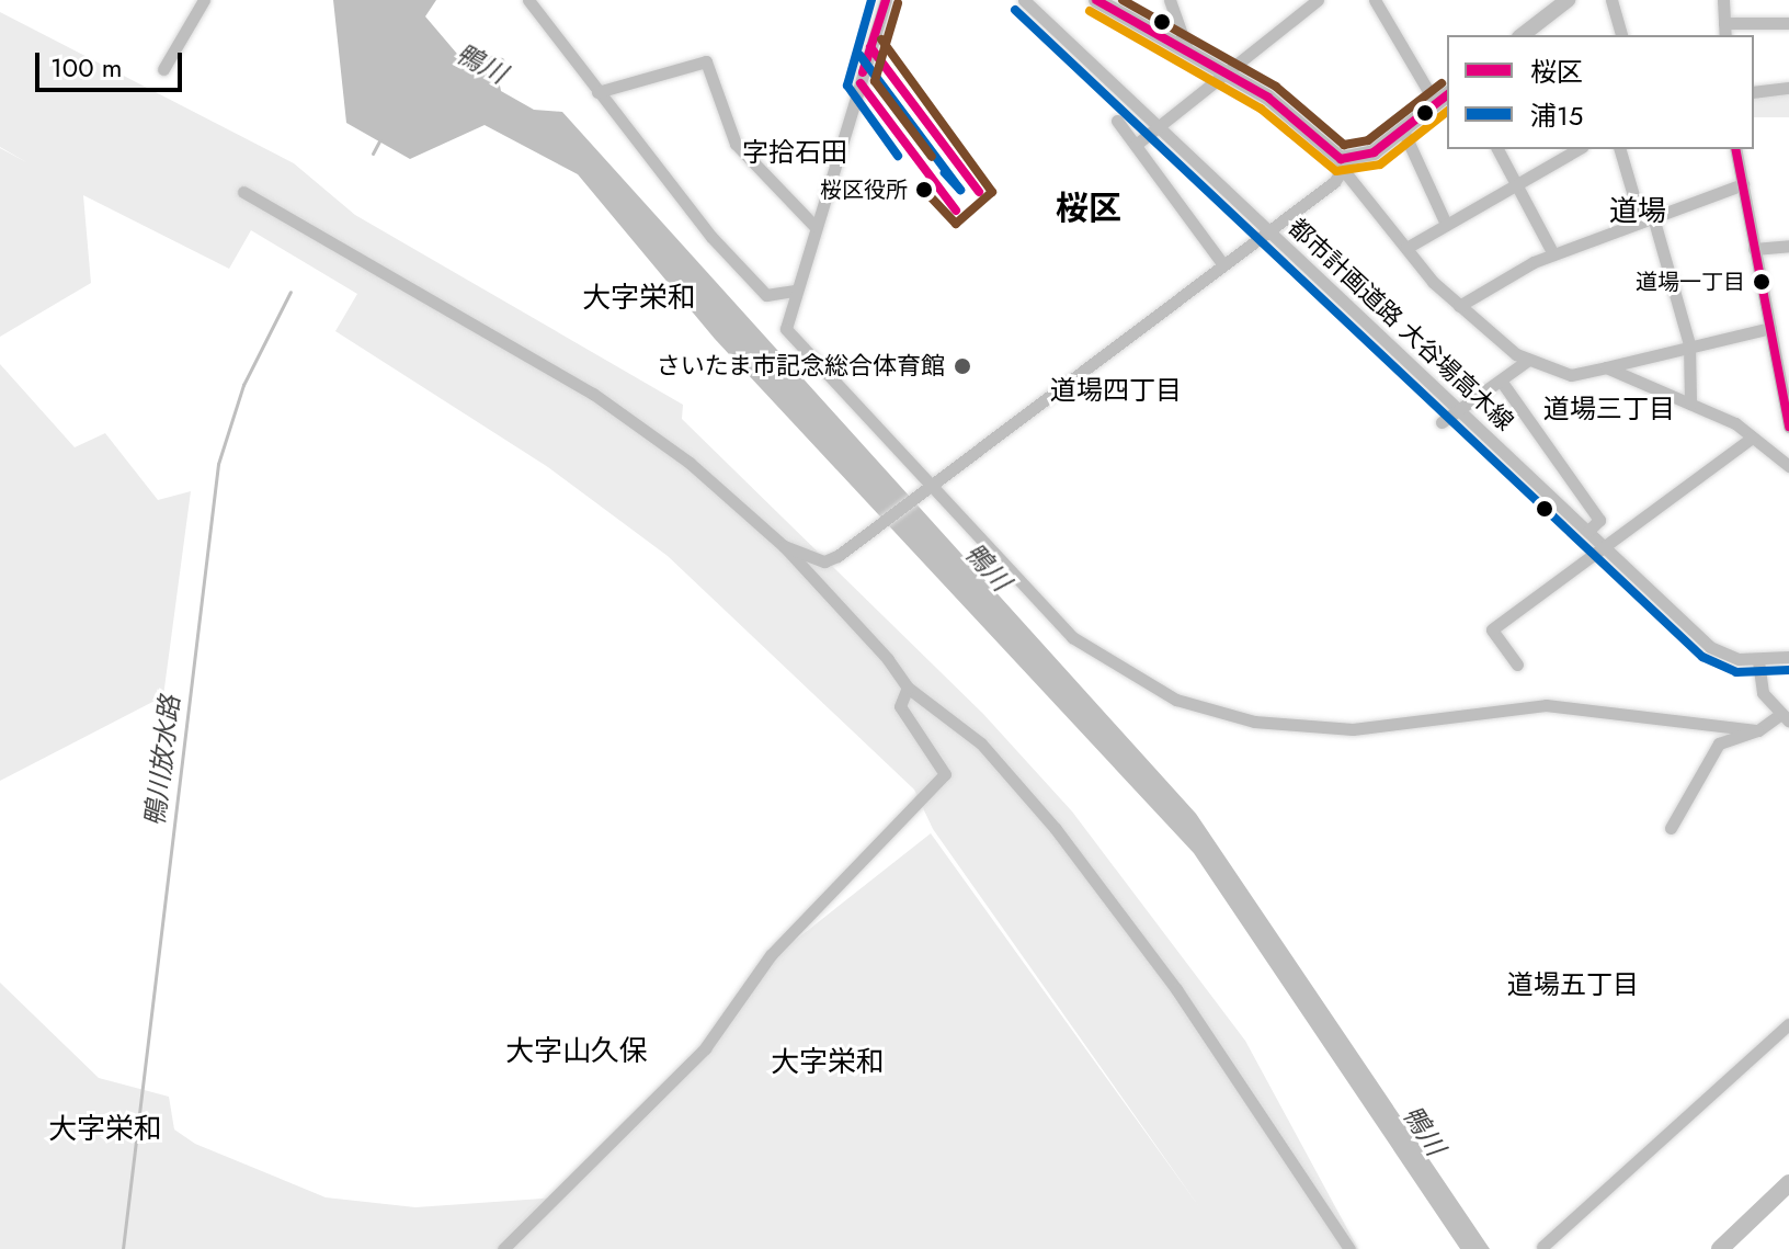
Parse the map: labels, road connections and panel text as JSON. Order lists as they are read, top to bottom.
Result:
{
  "streets": {
    "street": ["都市計画道路 大谷場高木線"]
  },
  "districts": [
    "字拾石田",
    "桜区",
    "道場",
    "大字栄和",
    "道場四丁目",
    "道場三丁目",
    "道場五丁目",
    "大字山久保",
    "大字栄和",
    "大字栄和"
  ],
  "water": ["鴨川", "鴨川放水路"],
  "places": ["桜区役所", "道場一丁目", "さいたま市記念総合体育館"],
  "lines": ["transit line 桜区", "transit line 浦15"],
  "legend": ["桜区", "浦15"],
  "scale_bar": "100 m"
}
